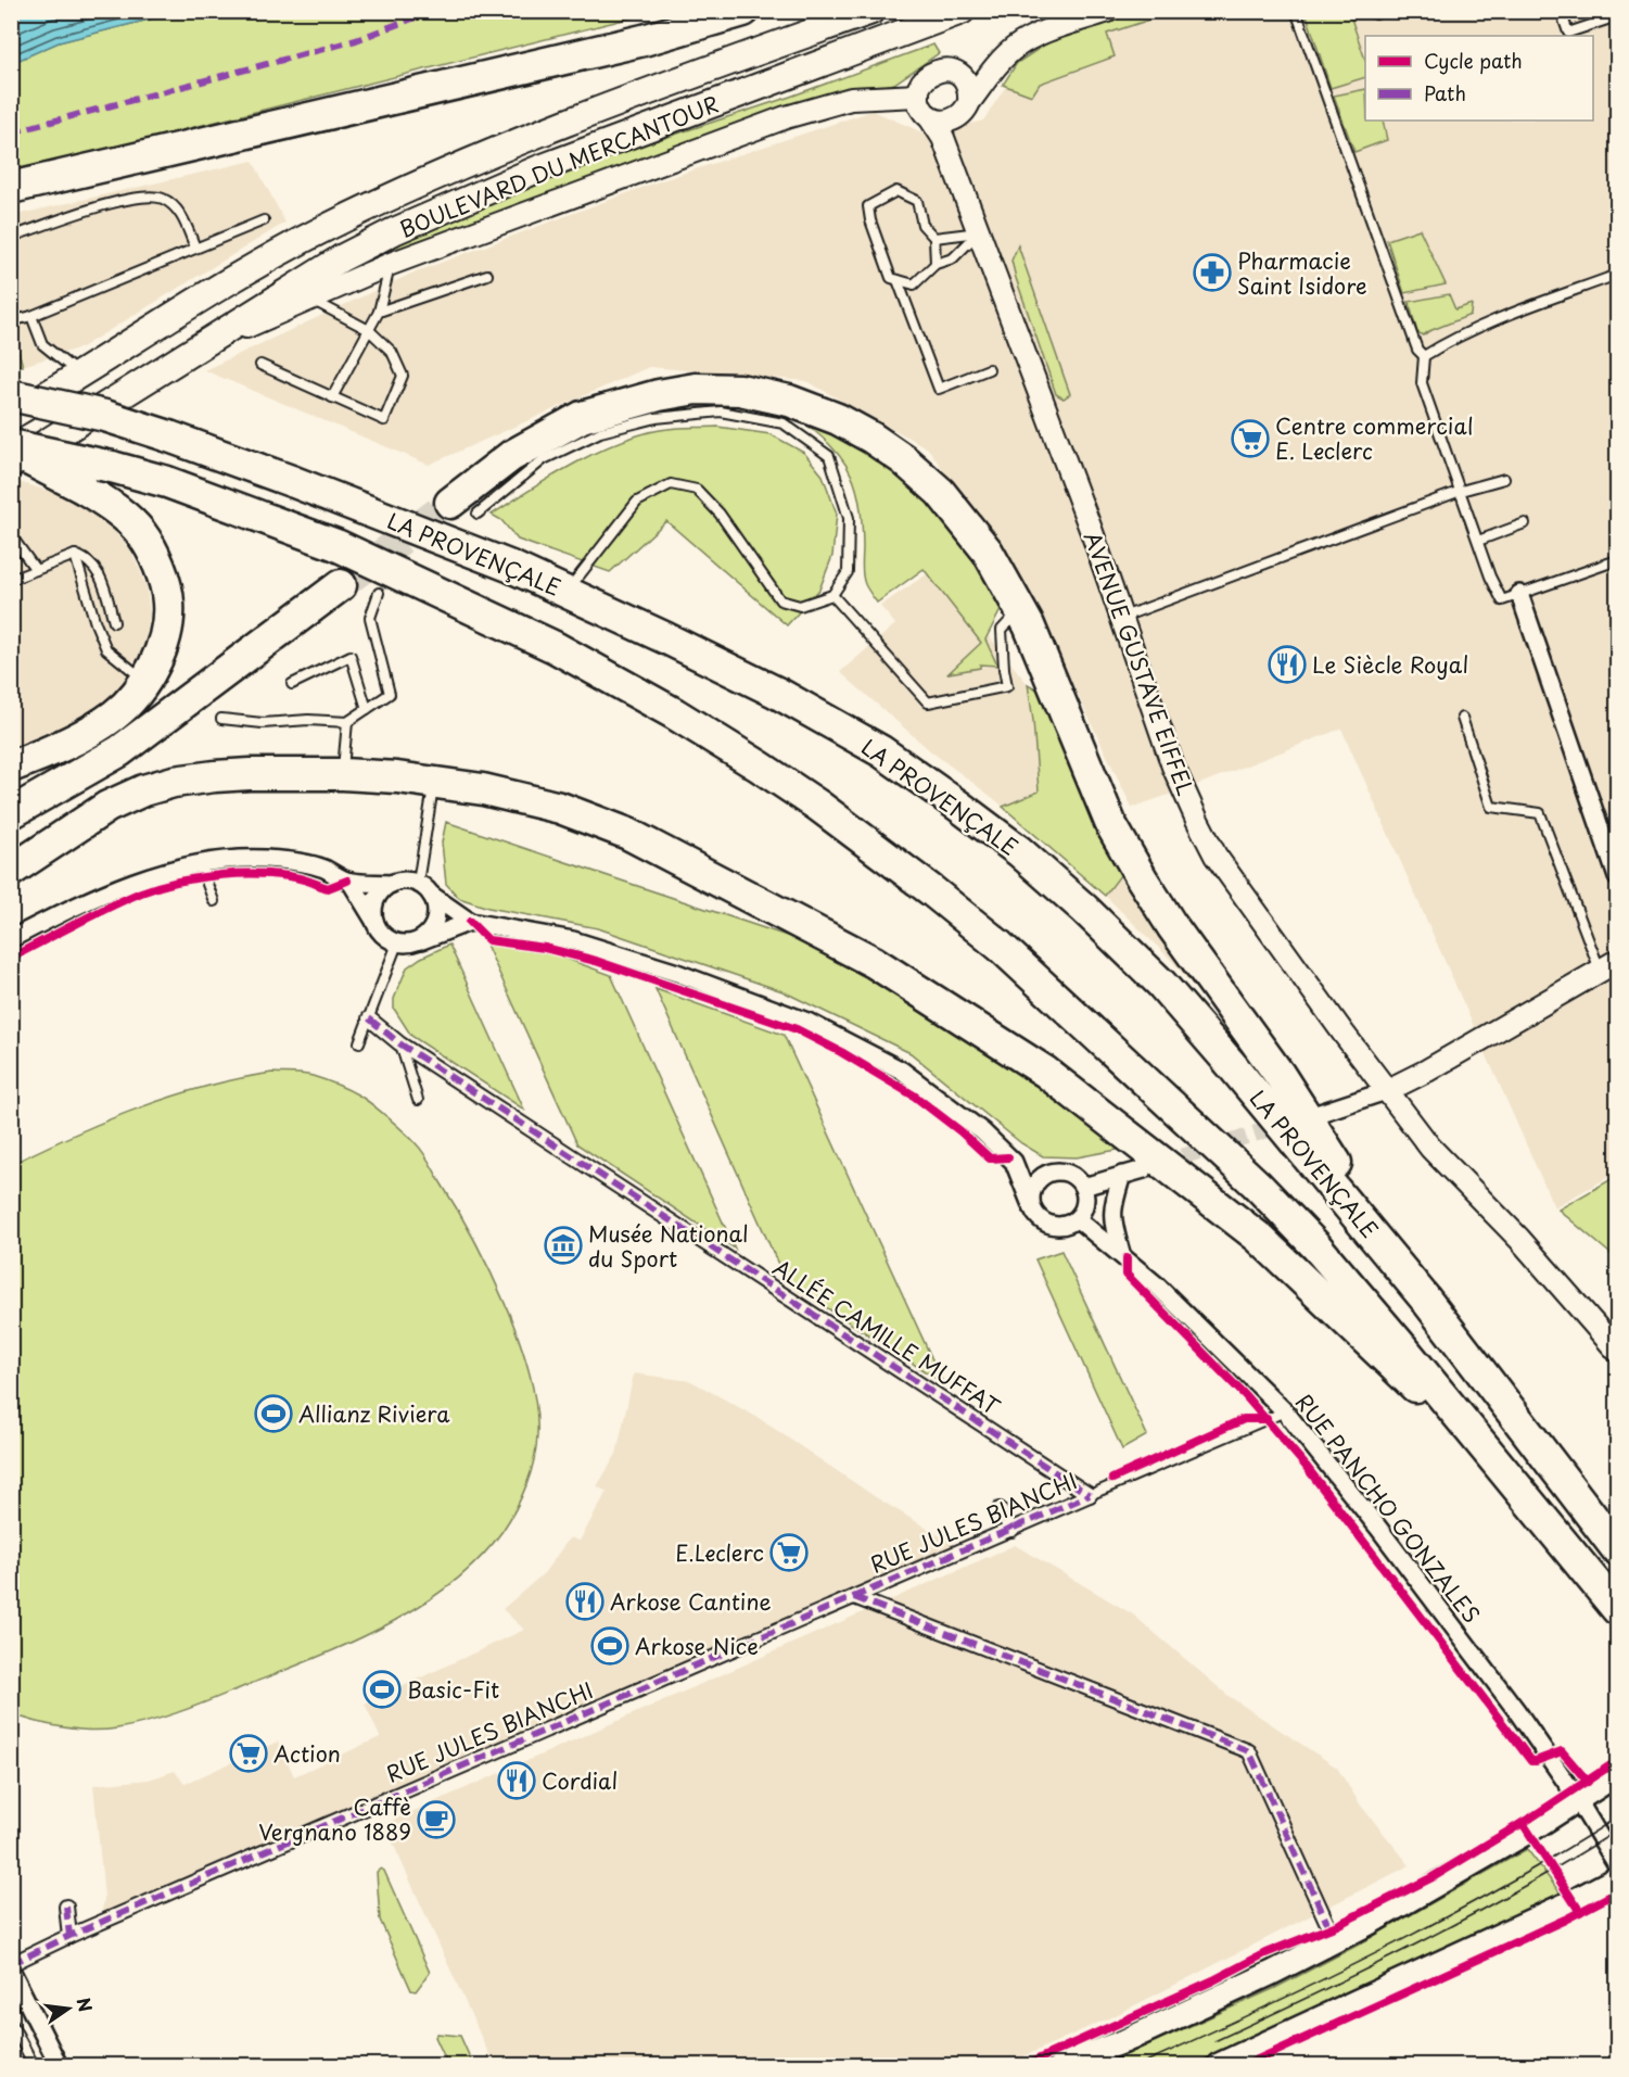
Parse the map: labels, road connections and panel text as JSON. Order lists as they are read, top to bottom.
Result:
{
  "streets": {
    "highway": ["LA PROVENÇALE"],
    "main road": ["BOULEVARD DU MERCANTOUR"],
    "street": [
      "AVENUE GUSTAVE EIFFEL",
      "ALLÉE CAMILLE MUFFAT",
      "RUE PANCHO GONZALES",
      "RUE JULES BIANCHI"
    ]
  },
  "crossings": [
    ["ALLÉE CAMILLE MUFFAT", "RUE JULES BIANCHI"],
    ["RUE PANCHO GONZALES", "RUE JULES BIANCHI"]
  ],
  "places": {
    "pharmacy": ["Pharmacie Saint Isidore"],
    "supermarket": ["Centre commercial E. Leclerc", "E.Leclerc", "Action"],
    "restaurant": ["Le Siècle Royal", "Arkose Cantine", "Cordial"],
    "museum": ["Musée National du Sport"],
    "sports": ["Allianz Riviera", "Arkose Nice", "Basic-Fit"],
    "cafe": ["Caffè Vergnano 1889"]
  },
  "legend": ["Cycle path", "Path"],
  "north": "right"
}
